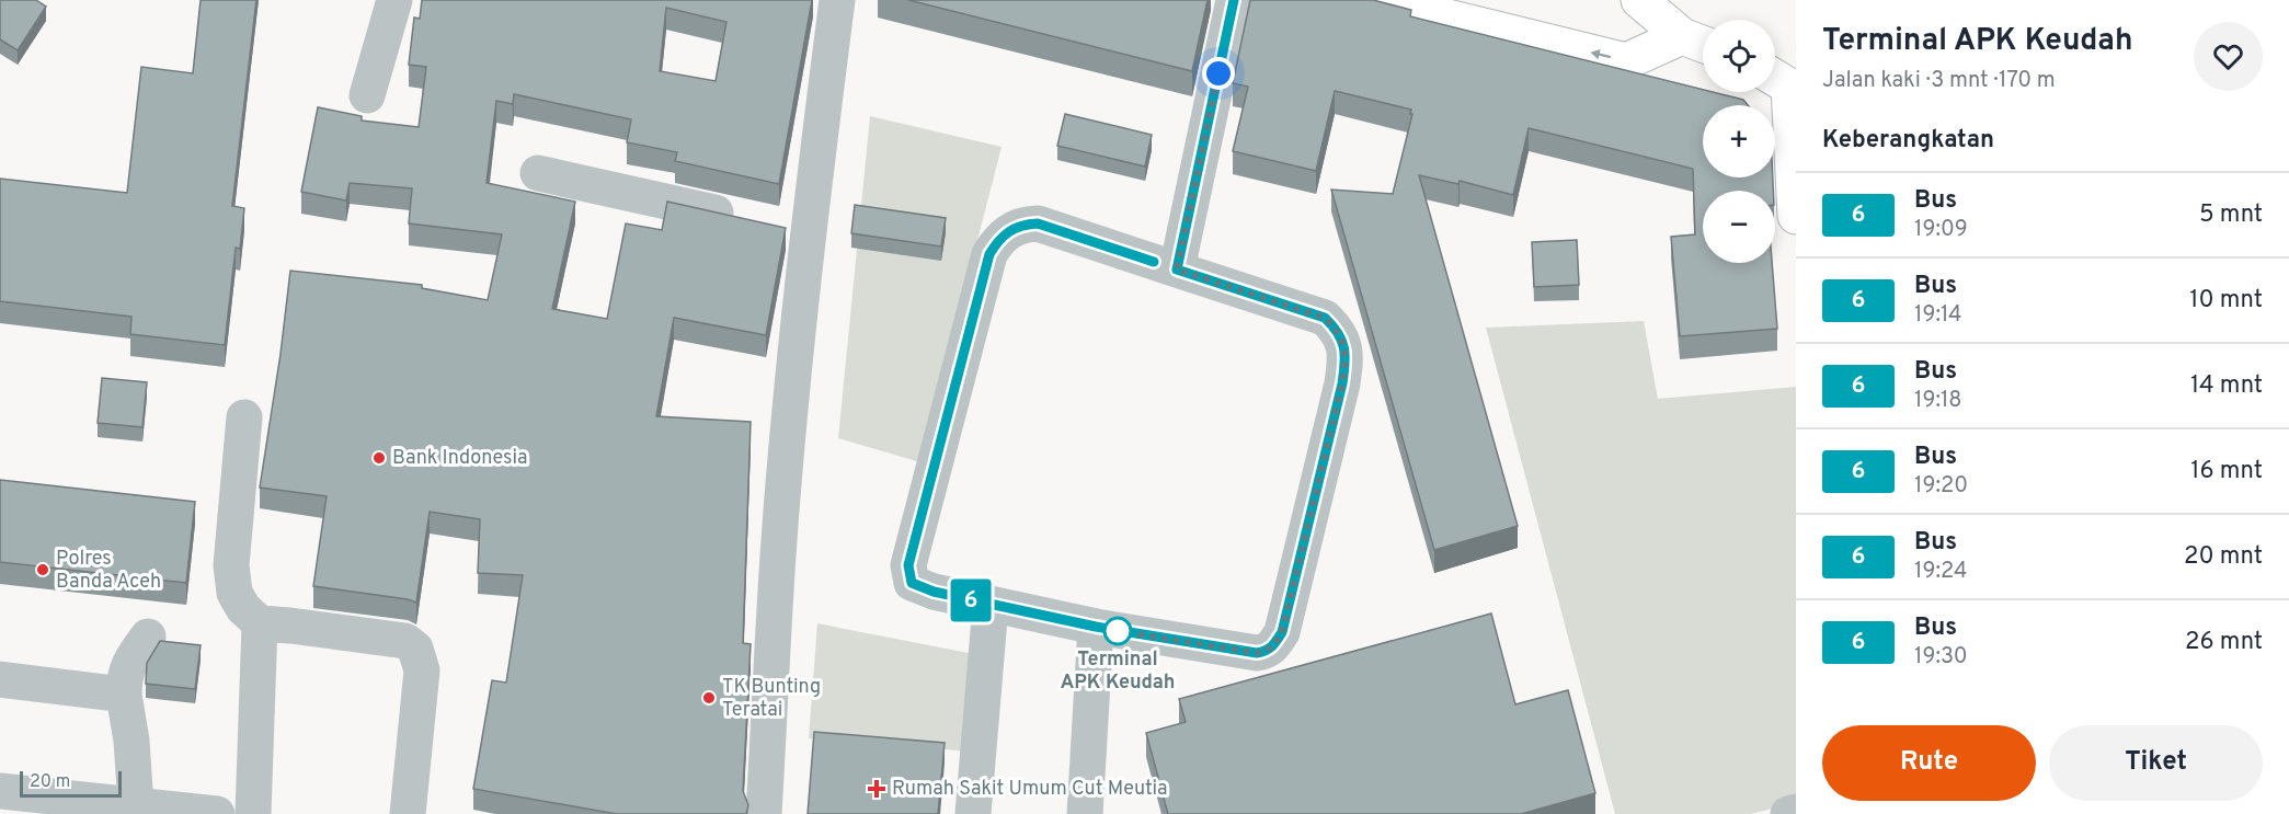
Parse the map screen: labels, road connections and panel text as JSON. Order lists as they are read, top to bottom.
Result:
{
  "places": {
    "other": [
      "Bank Indonesia",
      "Polres Banda Aceh",
      "Terminal APK Keudah",
      "TK Bunting Teratai"
    ],
    "health": ["Rumah Sakit Umum Cut Meutia"]
  },
  "lines": ["bus line 6"],
  "scale_bar": "20 m",
  "page": {
    "on_map": "6",
    "heading": [
      ["Terminal APK Keudah", "Jalan kaki · 3 mnt · 170 m"],
      "Keberangkatan"
    ],
    "map_buttons": ["+", "−"],
    "list": [
      {
        "mark": "6",
        "name": "Bus",
        "note": "19:09",
        "value": "5 mnt"
      },
      {
        "mark": "6",
        "name": "Bus",
        "note": "19:14",
        "value": "10 mnt"
      },
      {
        "mark": "6",
        "name": "Bus",
        "note": "19:18",
        "value": "14 mnt"
      },
      {
        "mark": "6",
        "name": "Bus",
        "note": "19:20",
        "value": "16 mnt"
      },
      {
        "mark": "6",
        "name": "Bus",
        "note": "19:24",
        "value": "20 mnt"
      },
      {
        "mark": "6",
        "name": "Bus",
        "note": "19:30",
        "value": "26 mnt"
      }
    ],
    "buttons": ["Rute", "Tiket"],
    "scale": "20 m"
  }
}
